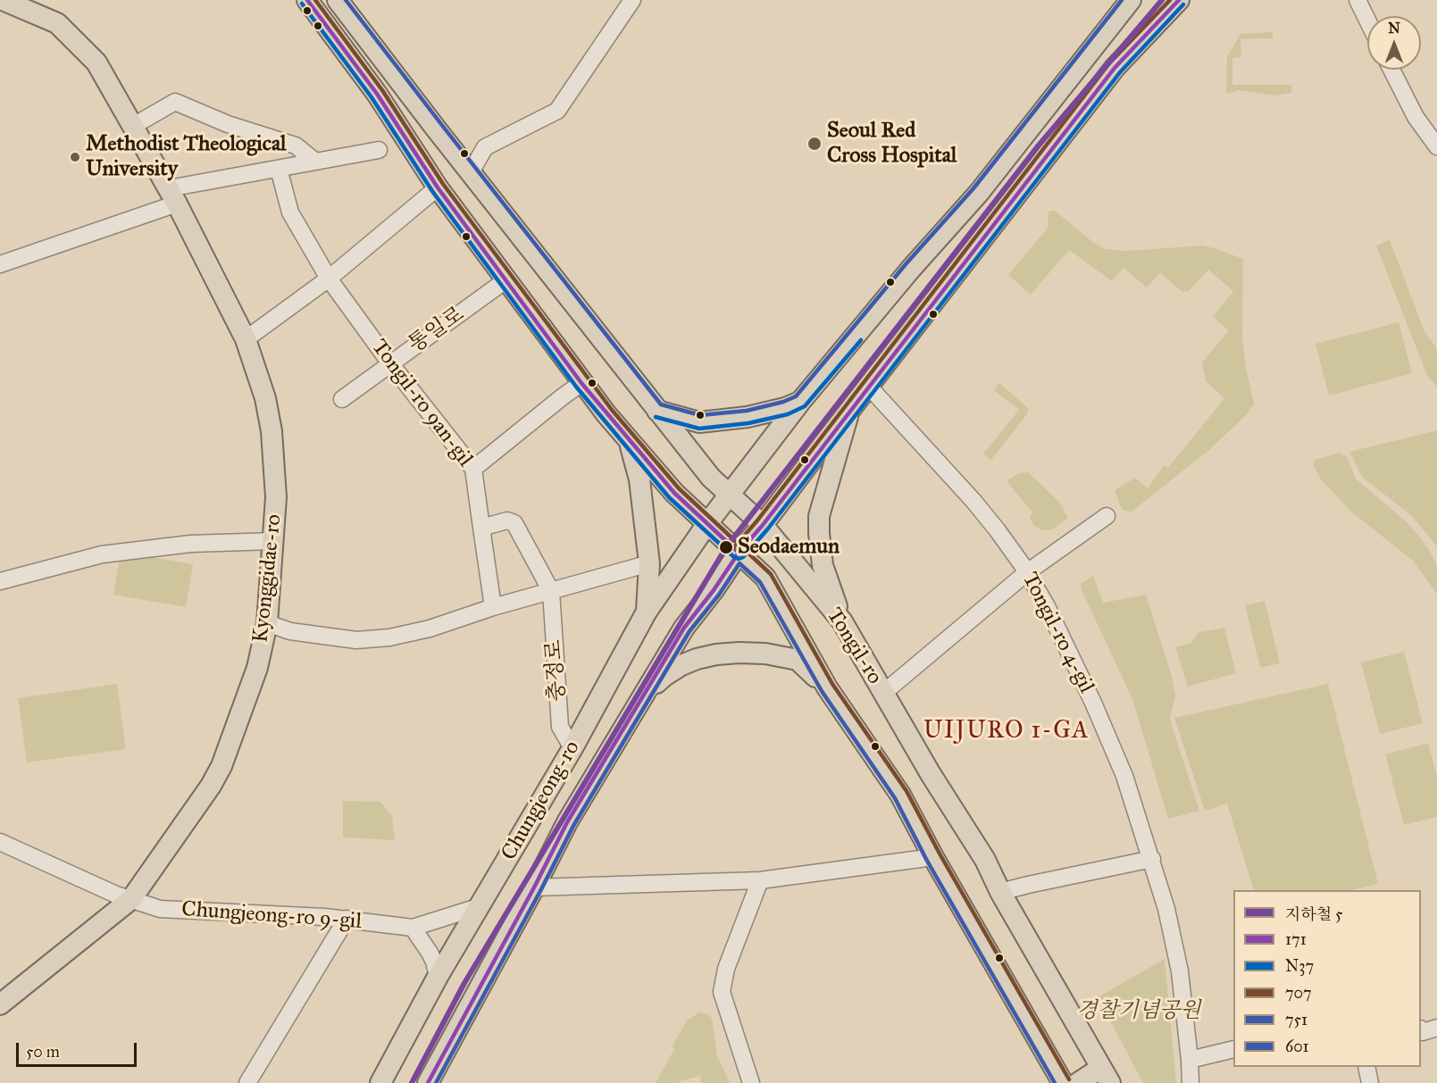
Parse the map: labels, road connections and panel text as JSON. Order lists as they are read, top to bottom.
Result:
{
  "streets": {
    "main road": ["Kyonggidae-ro", "Tongil-ro", "Chungjeong-ro"],
    "street": [
      "통일로",
      "Tongil-ro 9an-gil",
      "Tongil-ro 4-gil",
      "충정로",
      "Chungjeong-ro 9-gil"
    ]
  },
  "crossings": [
    ["통일로", "Tongil-ro 9an-gil"],
    ["통일로", "Tongil-ro"],
    ["Kyonggidae-ro", "Chungjeong-ro 9-gil"],
    ["Tongil-ro 4-gil", "Chungjeong-ro"],
    ["Tongil-ro", "Chungjeong-ro"],
    ["충정로", "Chungjeong-ro"]
  ],
  "districts": ["UIJURO 1-GA"],
  "parks": ["경찰기념공원"],
  "places": ["Seoul Red Cross Hospital", "Methodist Theological University", "Seodaemun"],
  "lines": [
    "metro line 5",
    "transit line 171",
    "transit line 707",
    "transit line 601",
    "transit line N37",
    "transit line 751"
  ],
  "legend": [
    "지하철 5",
    "171",
    "N37",
    "707",
    "751",
    "601"
  ],
  "scale_bar": "50 m",
  "north": "top"
}
